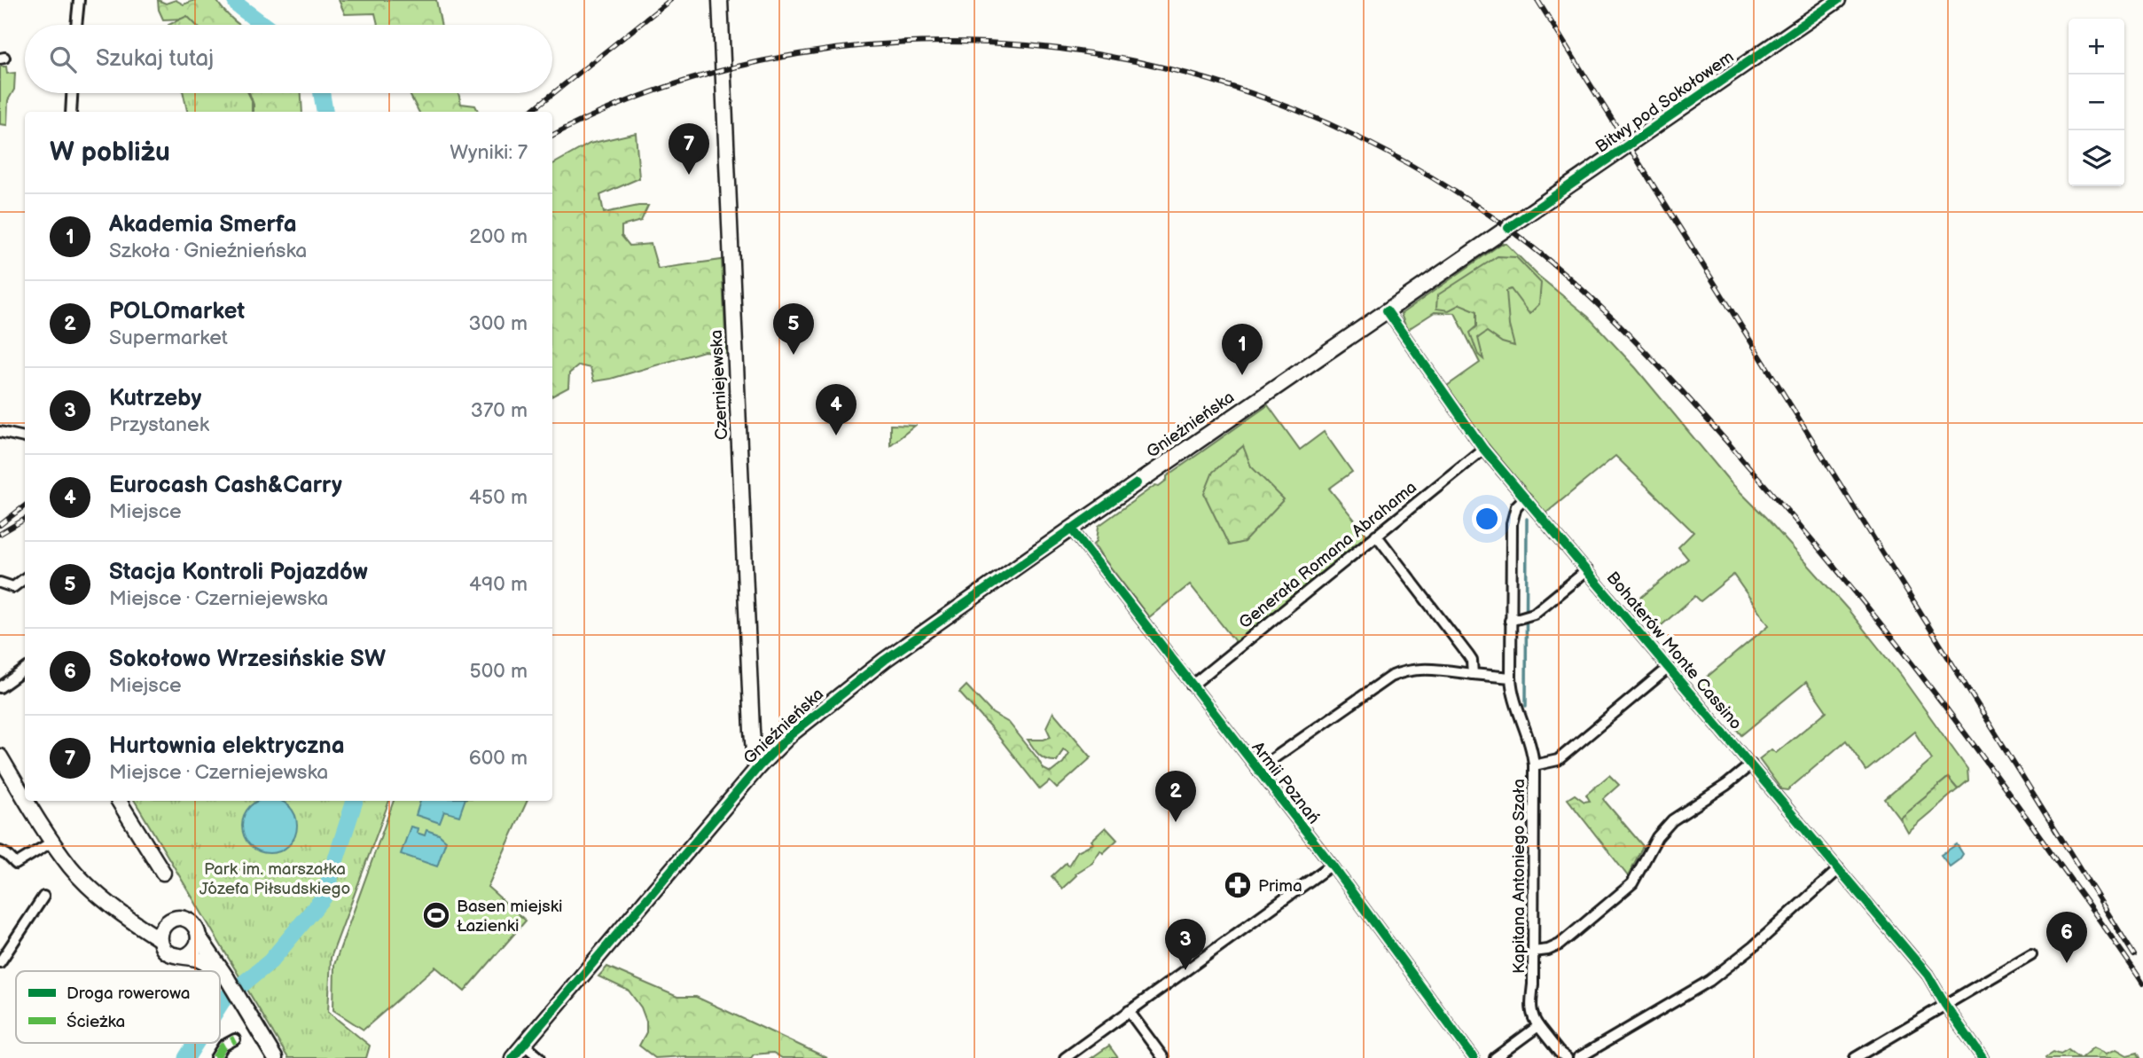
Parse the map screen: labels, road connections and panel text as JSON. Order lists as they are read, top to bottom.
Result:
{
  "streets": {
    "street": [
      "Bitwy pod Sokołowem",
      "Czerniejewska",
      "Gnieźnieńska",
      "Generała Romana Abrahama",
      "Bohaterów Monte Cassino",
      "Armii Poznań",
      "Kapitana Antoniego Szała"
    ]
  },
  "crossings": [
    ["Bitwy pod Sokołowem", "Gnieźnieńska"],
    ["Czerniejewska", "Gnieźnieńska"],
    ["Gnieźnieńska", "Bohaterów Monte Cassino"],
    ["Gnieźnieńska", "Armii Poznań"],
    ["Generała Romana Abrahama", "Bohaterów Monte Cassino"],
    ["Generała Romana Abrahama", "Armii Poznań"],
    ["Bohaterów Monte Cassino", "Kapitana Antoniego Szała"]
  ],
  "parks": ["Park im. marszałka Józefa Piłsudskiego"],
  "places": {
    "pharmacy": ["Prima"],
    "sports": ["Basen miejski Łazienki"]
  },
  "legend": ["Droga rowerowa", "Ścieżka"],
  "page": {
    "map_buttons": ["+", "−"],
    "search": "Szukaj tutaj",
    "heading": ["W pobliżu", "Wyniki: 7"],
    "pins": [
      "7",
      "5",
      "1",
      "4",
      "2",
      "6",
      "3"
    ],
    "list": [
      {
        "mark": "1",
        "name": "Akademia Smerfa",
        "note": "Szkoła · Gnieźnieńska",
        "value": "200 m"
      },
      {
        "mark": "2",
        "name": "POLOmarket",
        "note": "Supermarket",
        "value": "300 m"
      },
      {
        "mark": "3",
        "name": "Kutrzeby",
        "note": "Przystanek",
        "value": "370 m"
      },
      {
        "mark": "4",
        "name": "Eurocash Cash&Carry",
        "note": "Miejsce",
        "value": "450 m"
      },
      {
        "mark": "5",
        "name": "Stacja Kontroli Pojazdów",
        "note": "Miejsce · Czerniejewska",
        "value": "490 m"
      },
      {
        "mark": "6",
        "name": "Sokołowo Wrzesińskie SW",
        "note": "Miejsce",
        "value": "500 m"
      },
      {
        "mark": "7",
        "name": "Hurtownia elektryczna",
        "note": "Miejsce · Czerniejewska",
        "value": "600 m"
      }
    ]
  }
}
